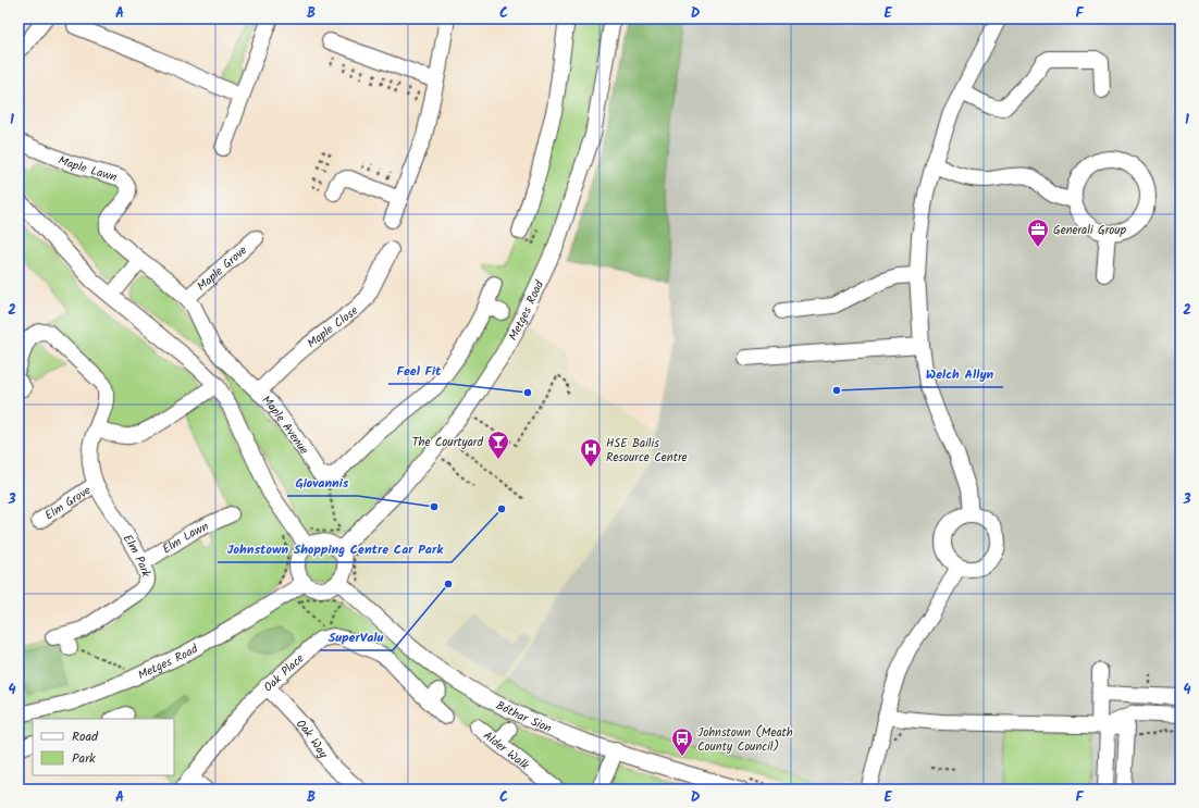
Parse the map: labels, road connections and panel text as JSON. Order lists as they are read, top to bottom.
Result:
{
  "streets": {
    "street": [
      "Maple Lawn",
      "Maple Grove",
      "Metges Road",
      "Maple Close",
      "Maple Avenue",
      "Elm Grove",
      "Elm Lawn",
      "Elm Park",
      "Oak Place",
      "Bóthar Sion",
      "Oak Way",
      "Alder Walk"
    ]
  },
  "crossings": [
    ["Maple Lawn", "Maple Avenue"],
    ["Maple Grove", "Maple Avenue"],
    ["Metges Road", "Bóthar Sion"],
    ["Maple Close", "Maple Avenue"],
    ["Elm Grove", "Elm Park"],
    ["Elm Lawn", "Elm Park"],
    ["Oak Place", "Oak Way"]
  ],
  "places": {
    "office": ["Generali Group"],
    "other": [
      "Welch Allyn",
      "Feel Fit",
      "Giovannis",
      "Johnstown Shopping Centre Car Park",
      "SuperValu"
    ],
    "bar": ["The Courtyard"],
    "hospital": ["HSE Bailis Resource Centre"],
    "bus stop": ["Johnstown (Meath County Council)"]
  },
  "legend": ["Road", "Park"],
  "grid": {
    "columns": [
      "A",
      "B",
      "C",
      "D",
      "E",
      "F"
    ],
    "rows": [
      "1",
      "2",
      "3",
      "4"
    ]
  }
}
